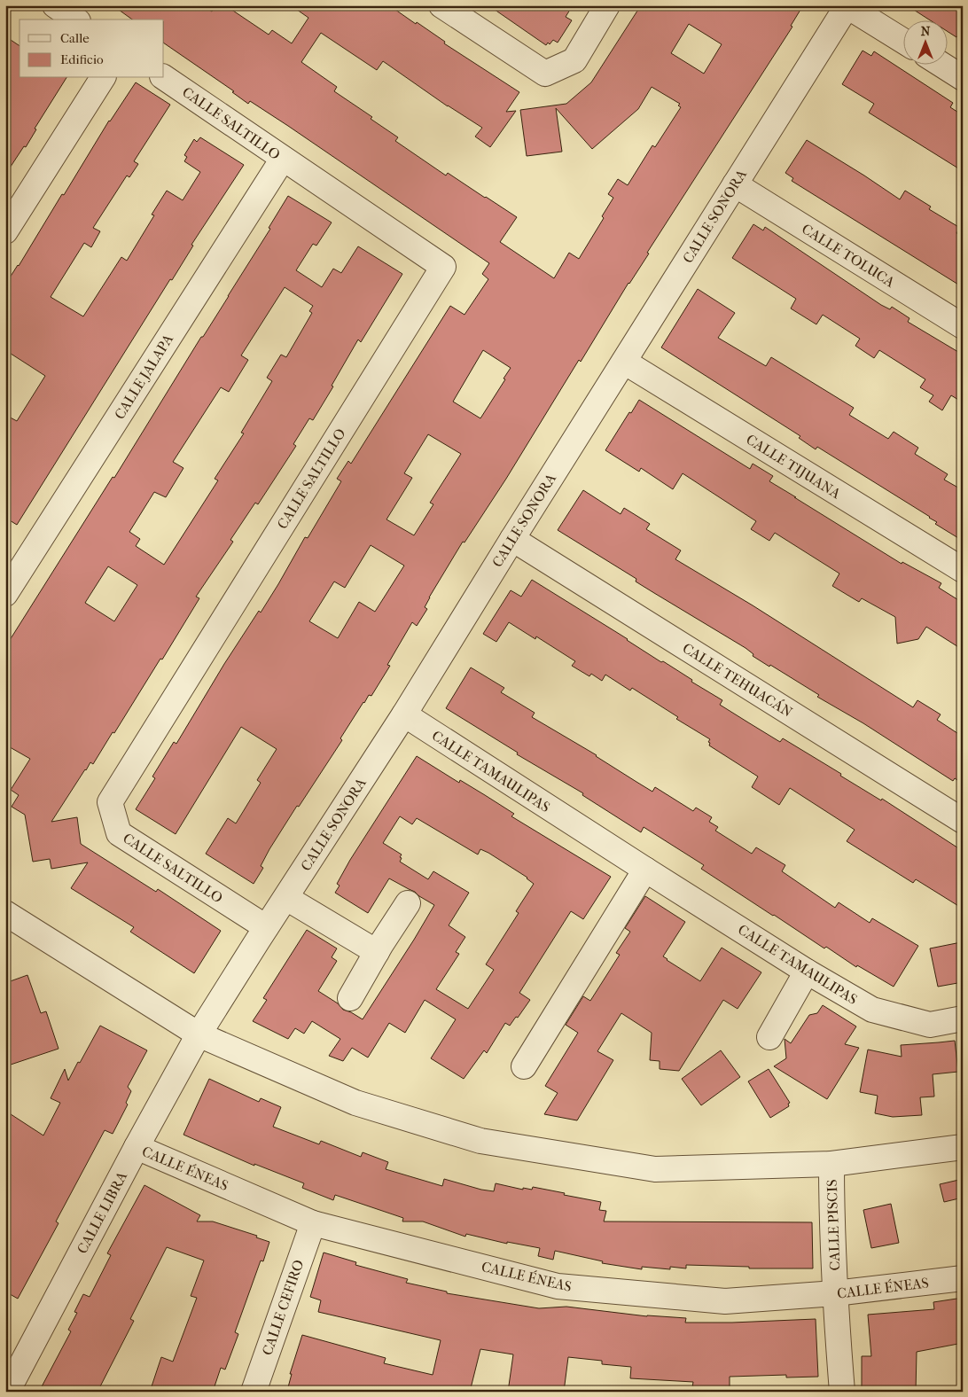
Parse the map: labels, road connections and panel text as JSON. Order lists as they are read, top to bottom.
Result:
{
  "streets": {
    "street": [
      "CALLE SALTILLO",
      "CALLE SONORA",
      "CALLE TOLUCA",
      "CALLE JALAPA",
      "CALLE TIJUANA",
      "CALLE TEHUACÁN",
      "CALLE TAMAULIPAS",
      "CALLE ÉNEAS",
      "CALLE LIBRA",
      "CALLE PISCIS",
      "CALLE CEFIRO"
    ]
  },
  "crossings": [
    ["CALLE SALTILLO", "CALLE SONORA"],
    ["CALLE SALTILLO", "CALLE JALAPA"],
    ["CALLE SONORA", "CALLE TOLUCA"],
    ["CALLE SONORA", "CALLE TIJUANA"],
    ["CALLE SONORA", "CALLE TEHUACÁN"],
    ["CALLE SONORA", "CALLE TAMAULIPAS"],
    ["CALLE SONORA", "CALLE LIBRA"],
    ["CALLE ÉNEAS", "CALLE LIBRA"],
    ["CALLE ÉNEAS", "CALLE PISCIS"],
    ["CALLE ÉNEAS", "CALLE CEFIRO"]
  ],
  "legend": ["Calle", "Edificio"],
  "north": "top"
}
